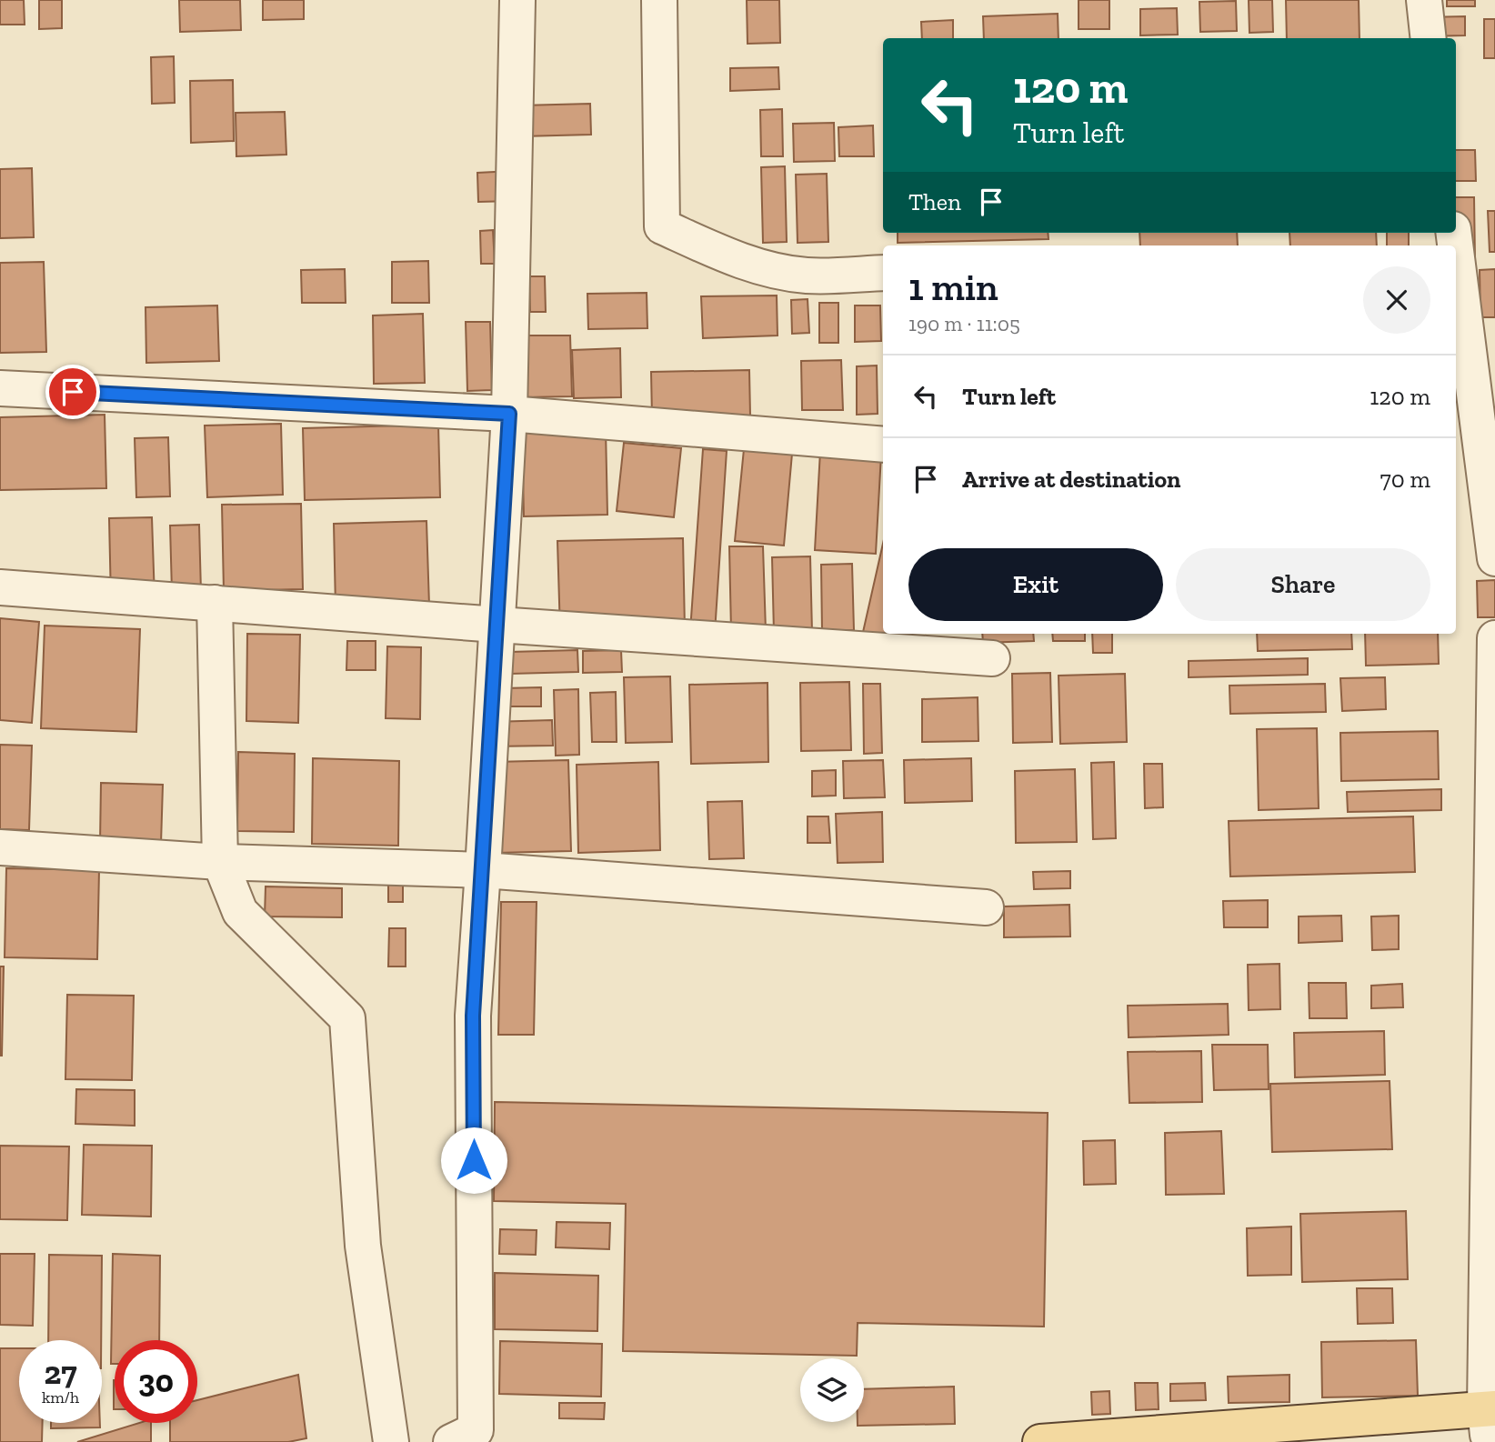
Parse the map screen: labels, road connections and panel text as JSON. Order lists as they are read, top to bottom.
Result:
{
  "page": {
    "turn": ["120 m", "Turn left"],
    "then": "Then",
    "heading": ["1 min", "190 m · 11:05"],
    "list": [
      {
        "name": "Turn left",
        "value": "120 m"
      },
      {
        "name": "Arrive at destination",
        "value": "70 m"
      }
    ],
    "buttons": ["Exit", "Share"],
    "speed": "27 km/h",
    "limit": "30"
  }
}
